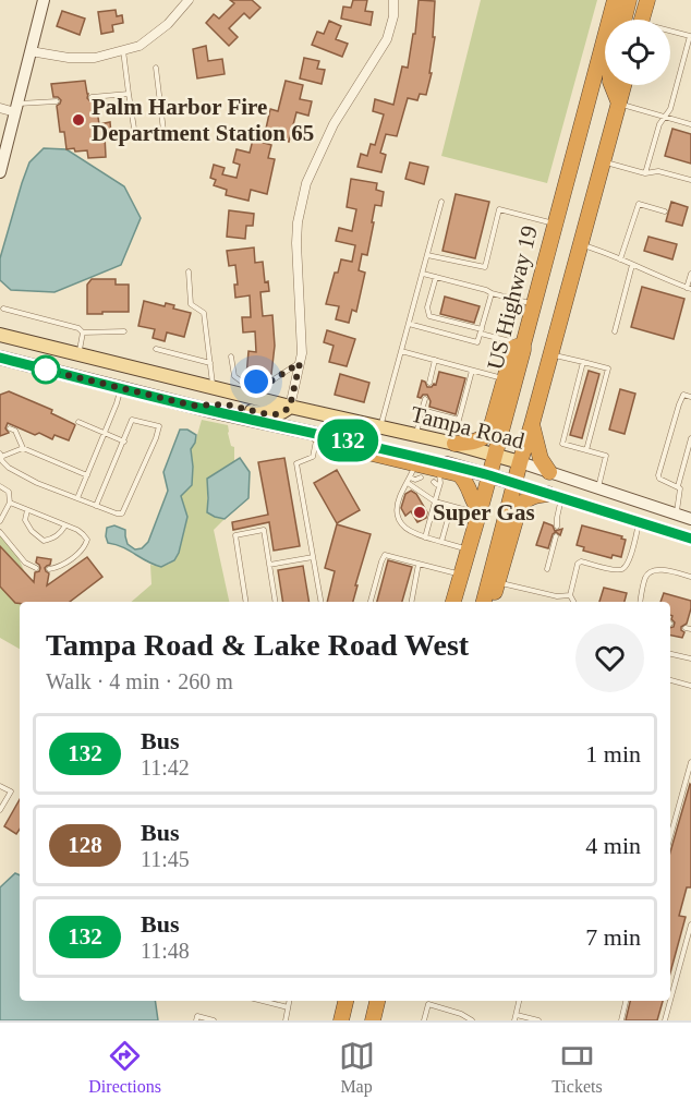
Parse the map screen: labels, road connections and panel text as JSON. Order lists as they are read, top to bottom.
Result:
{
  "streets": {
    "highway": ["US Highway 19"],
    "main road": ["Tampa Road"]
  },
  "crossings": [
    ["US Highway 19", "Tampa Road"]
  ],
  "places": ["Palm Harbor Fire Department Station 65", "Super Gas"],
  "lines": ["bus line 132"],
  "page": {
    "on_map": "132",
    "heading": ["Tampa Road & Lake Road West", "Walk · 4 min · 260 m"],
    "list": [
      {
        "mark": "132",
        "name": "Bus",
        "note": "11:42",
        "value": "1 min"
      },
      {
        "mark": "128",
        "name": "Bus",
        "note": "11:45",
        "value": "4 min"
      },
      {
        "mark": "132",
        "name": "Bus",
        "note": "11:48",
        "value": "7 min"
      }
    ],
    "tabs": ["Directions", "Map", "Tickets"]
  }
}
